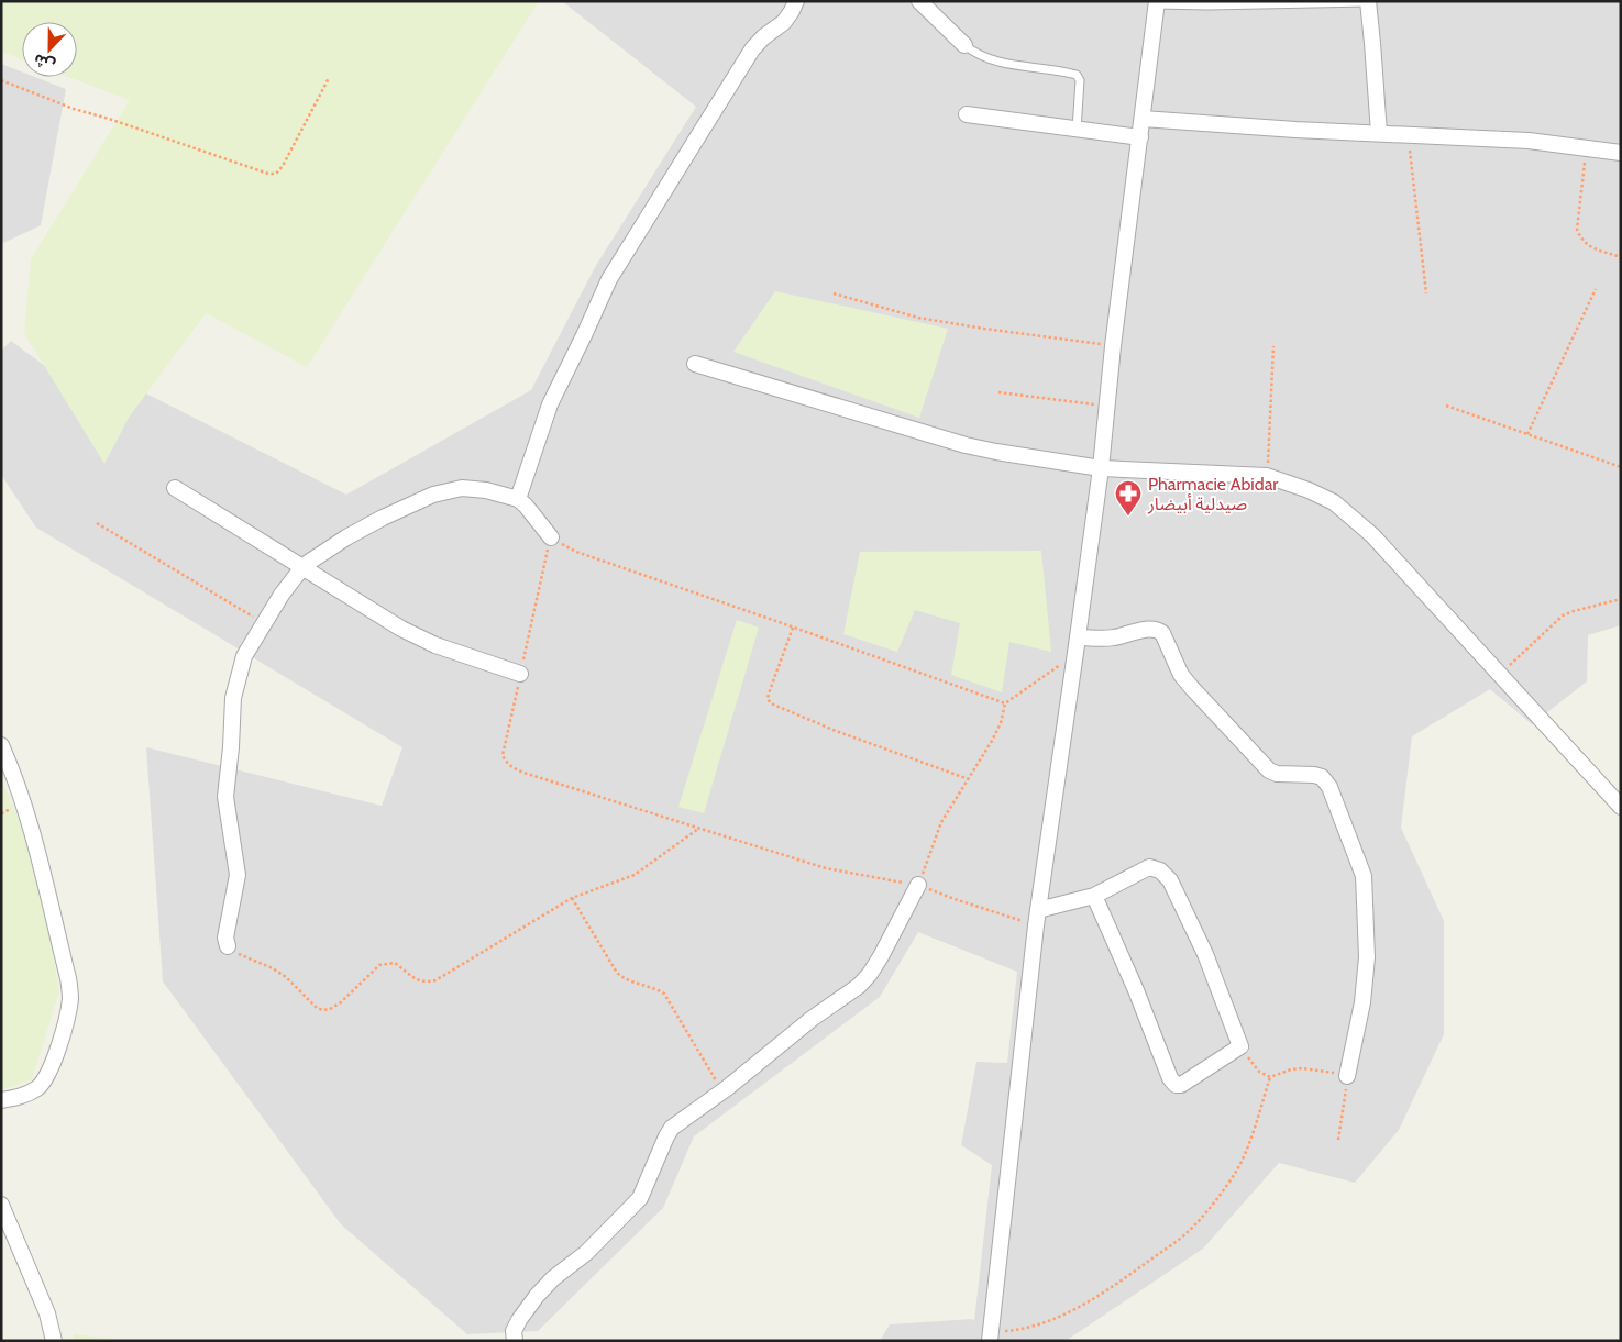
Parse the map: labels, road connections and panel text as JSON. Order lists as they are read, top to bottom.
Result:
{
  "places": {
    "pharmacy": ["Pharmacie Abidar صيدلية أبيضار"]
  },
  "north": "bottom"
}
